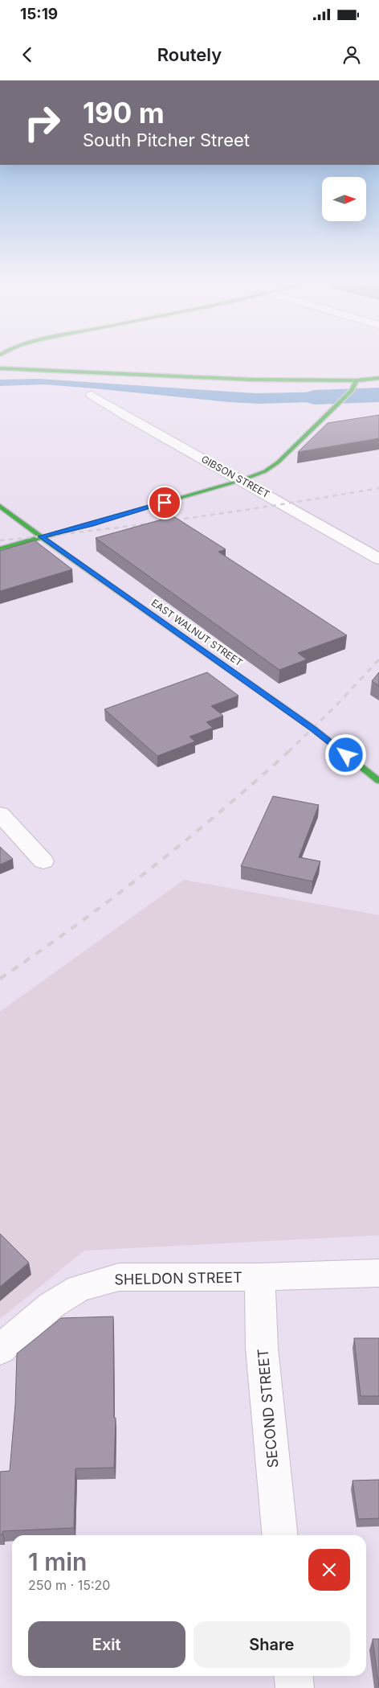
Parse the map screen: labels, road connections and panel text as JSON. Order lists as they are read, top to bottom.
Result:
{
  "streets": {
    "street": [
      "GIBSON STREET",
      "EAST WALNUT STREET",
      "SHELDON STREET",
      "SECOND STREET"
    ]
  },
  "crossings": [
    ["SHELDON STREET", "SECOND STREET"]
  ],
  "north": "right",
  "page": {
    "status": "15:19",
    "header": "Routely",
    "turn": ["190 m", "South Pitcher Street"],
    "heading": ["1 min", "250 m · 15:20"],
    "buttons": ["Exit", "Share"]
  }
}
